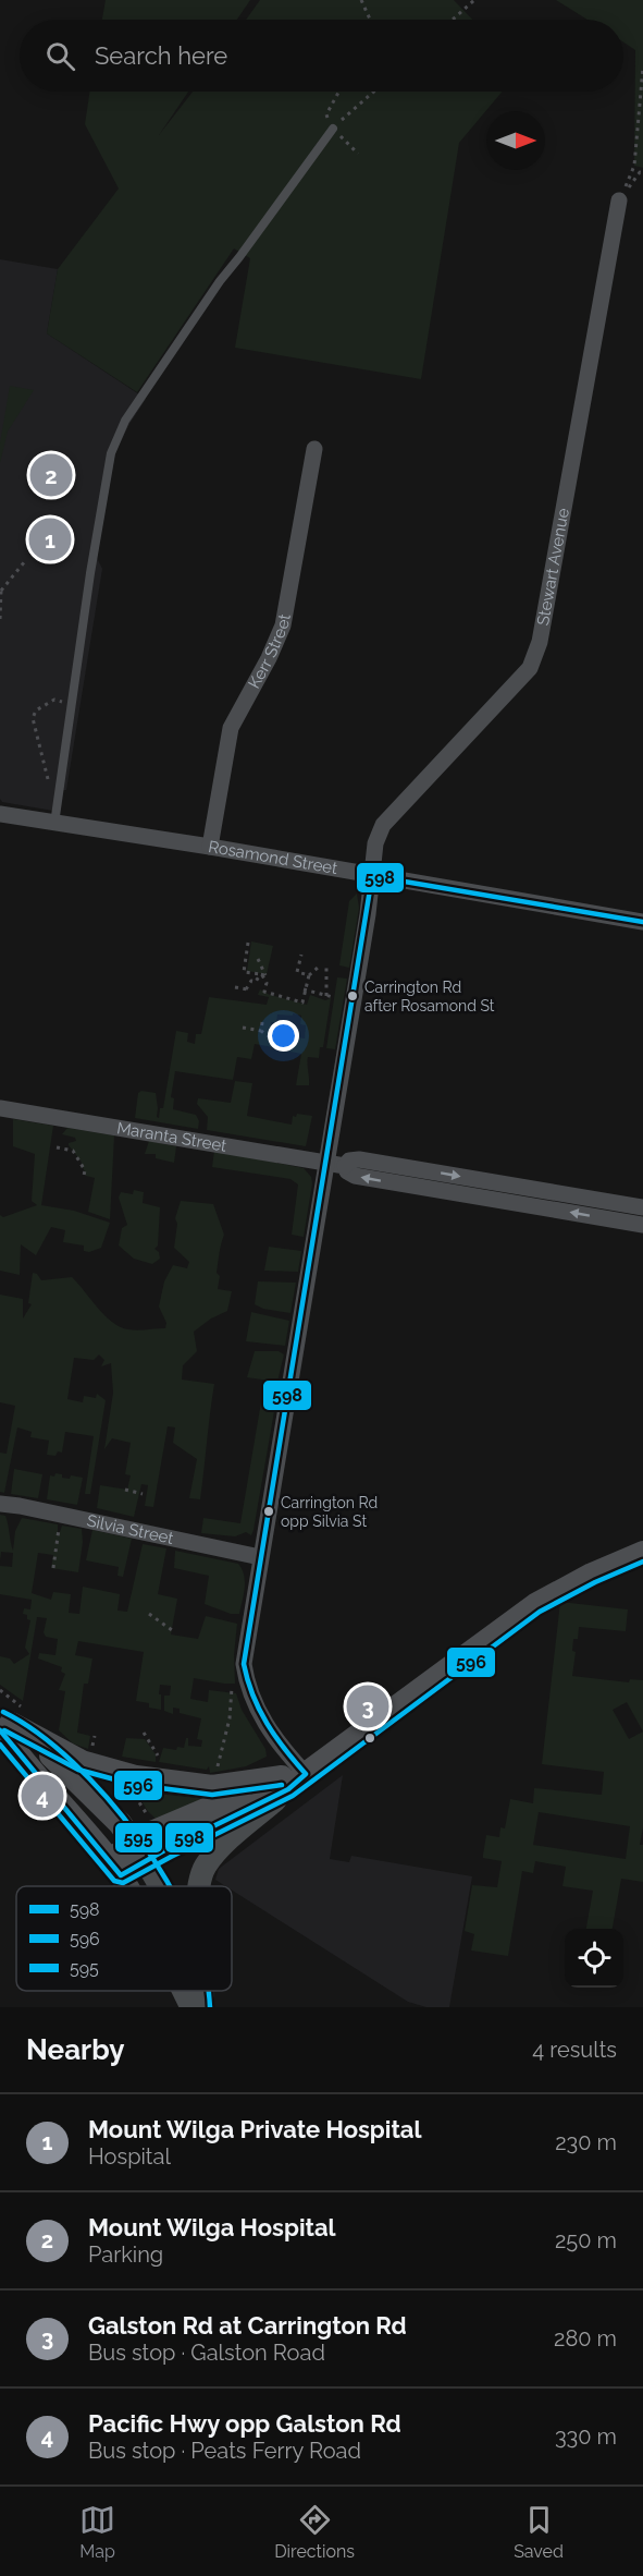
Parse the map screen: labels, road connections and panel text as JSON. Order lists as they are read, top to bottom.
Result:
{
  "streets": {
    "street": [
      "Stewart Avenue",
      "Kerr Street",
      "Rosamond Street",
      "Maranta Street",
      "Silvia Street"
    ]
  },
  "crossings": [
    ["Stewart Avenue", "Rosamond Street"],
    ["Stewart Avenue", "Maranta Street"],
    ["Stewart Avenue", "Silvia Street"],
    ["Kerr Street", "Rosamond Street"]
  ],
  "places": ["Carrington Rd after Rosamond St", "Carrington Rd opp Silvia St"],
  "lines": ["transit line 598", "transit line 596", "transit line 595"],
  "legend": ["598", "596", "595"],
  "north": "right",
  "page": {
    "search": "Search here",
    "pins": [
      "2",
      "1",
      "3",
      "4"
    ],
    "heading": ["Nearby", "4 results"],
    "list": [
      {
        "mark": "1",
        "name": "Mount Wilga Private Hospital",
        "note": "Hospital",
        "value": "230 m"
      },
      {
        "mark": "2",
        "name": "Mount Wilga Hospital",
        "note": "Parking",
        "value": "250 m"
      },
      {
        "mark": "3",
        "name": "Galston Rd at Carrington Rd",
        "note": "Bus stop · Galston Road",
        "value": "280 m"
      },
      {
        "mark": "4",
        "name": "Pacific Hwy opp Galston Rd",
        "note": "Bus stop · Peats Ferry Road",
        "value": "330 m"
      }
    ],
    "nav": ["Map", "Directions", "Saved"]
  }
}
